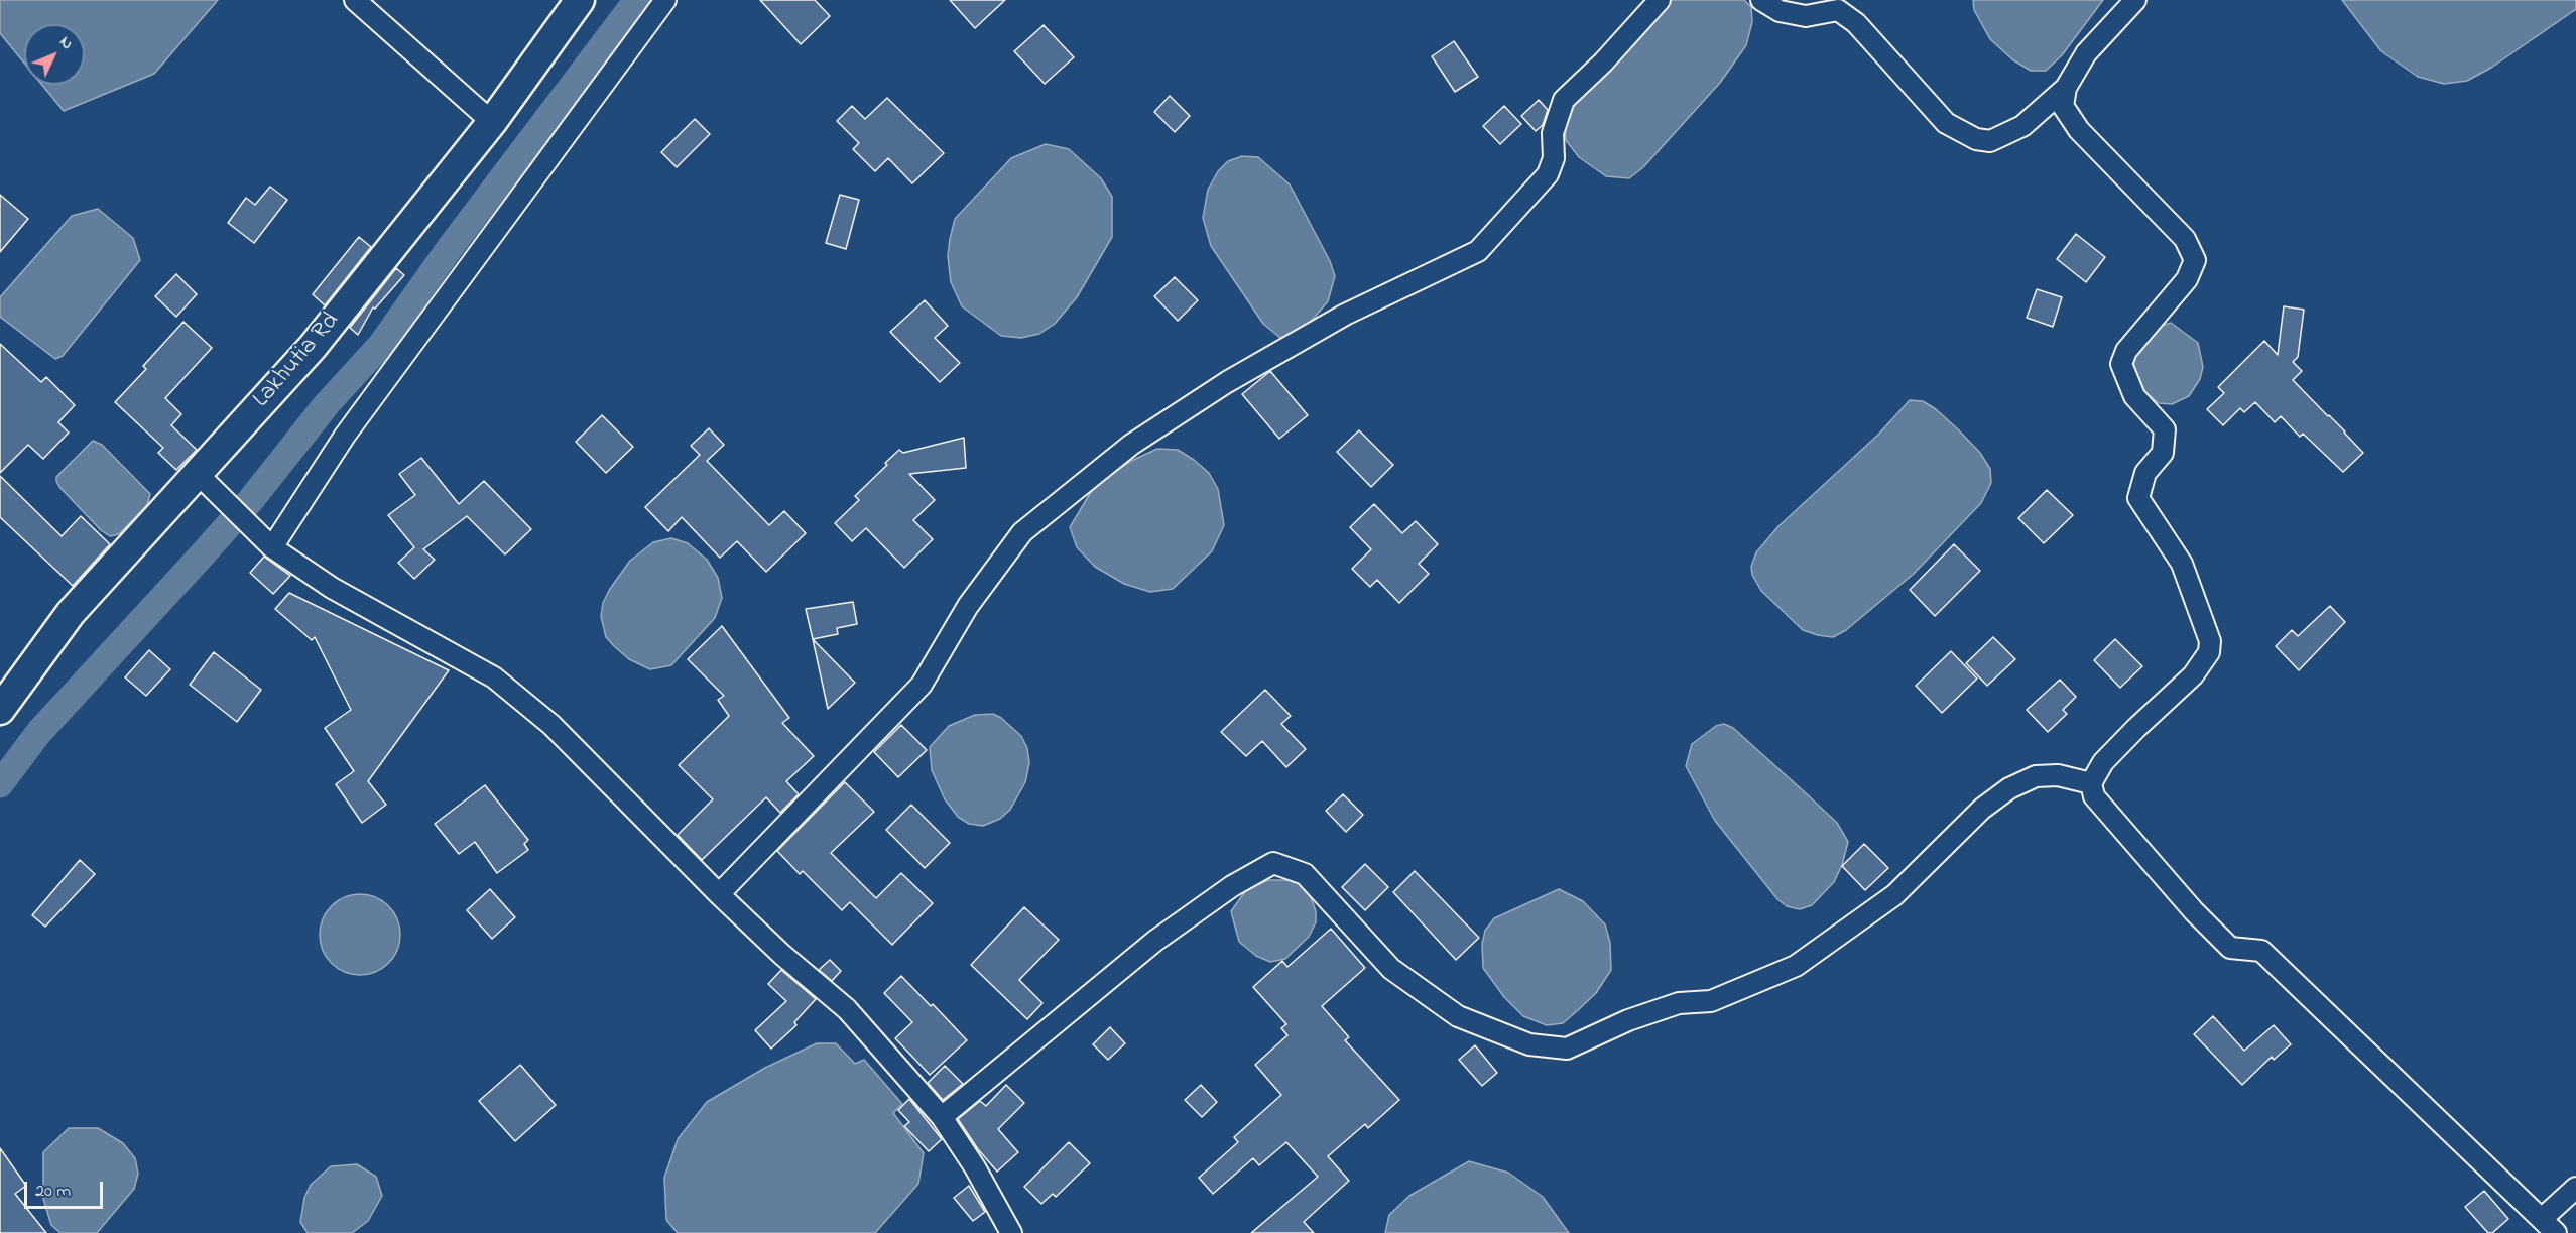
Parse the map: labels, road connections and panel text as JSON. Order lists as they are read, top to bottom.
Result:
{
  "streets": {
    "street": ["Lakhutia Rd"]
  },
  "scale_bar": "20 m",
  "north": "top right"
}
